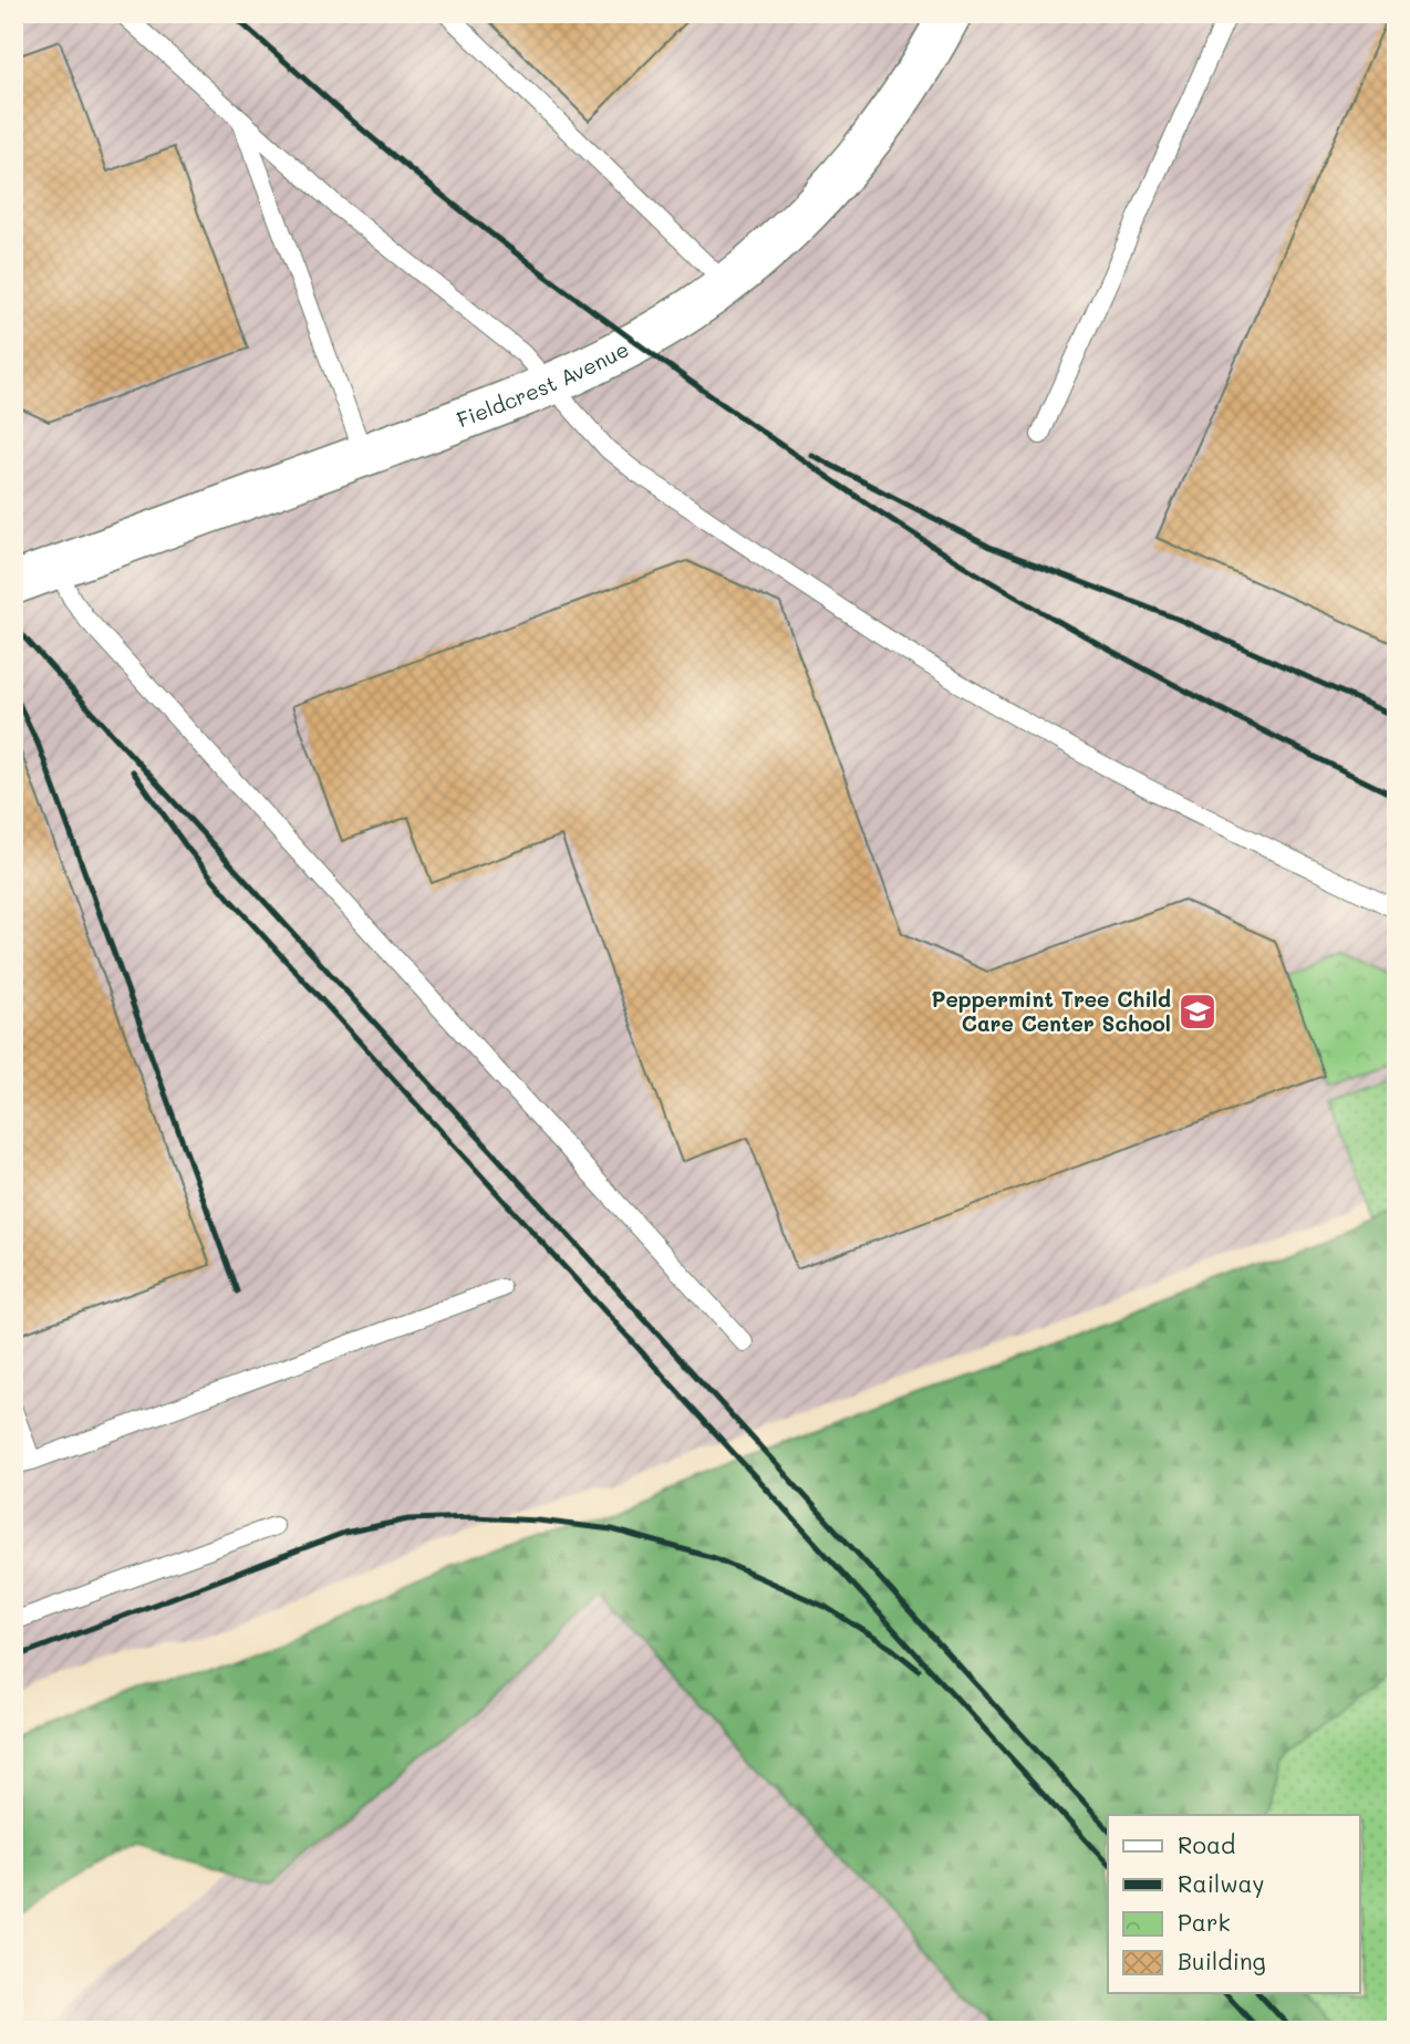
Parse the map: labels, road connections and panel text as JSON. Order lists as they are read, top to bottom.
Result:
{
  "streets": {
    "street": ["Fieldcrest Avenue"]
  },
  "places": {
    "school or university": ["Peppermint Tree Child Care Center School"]
  },
  "legend": [
    "Road",
    "Railway",
    "Park",
    "Building"
  ]
}
